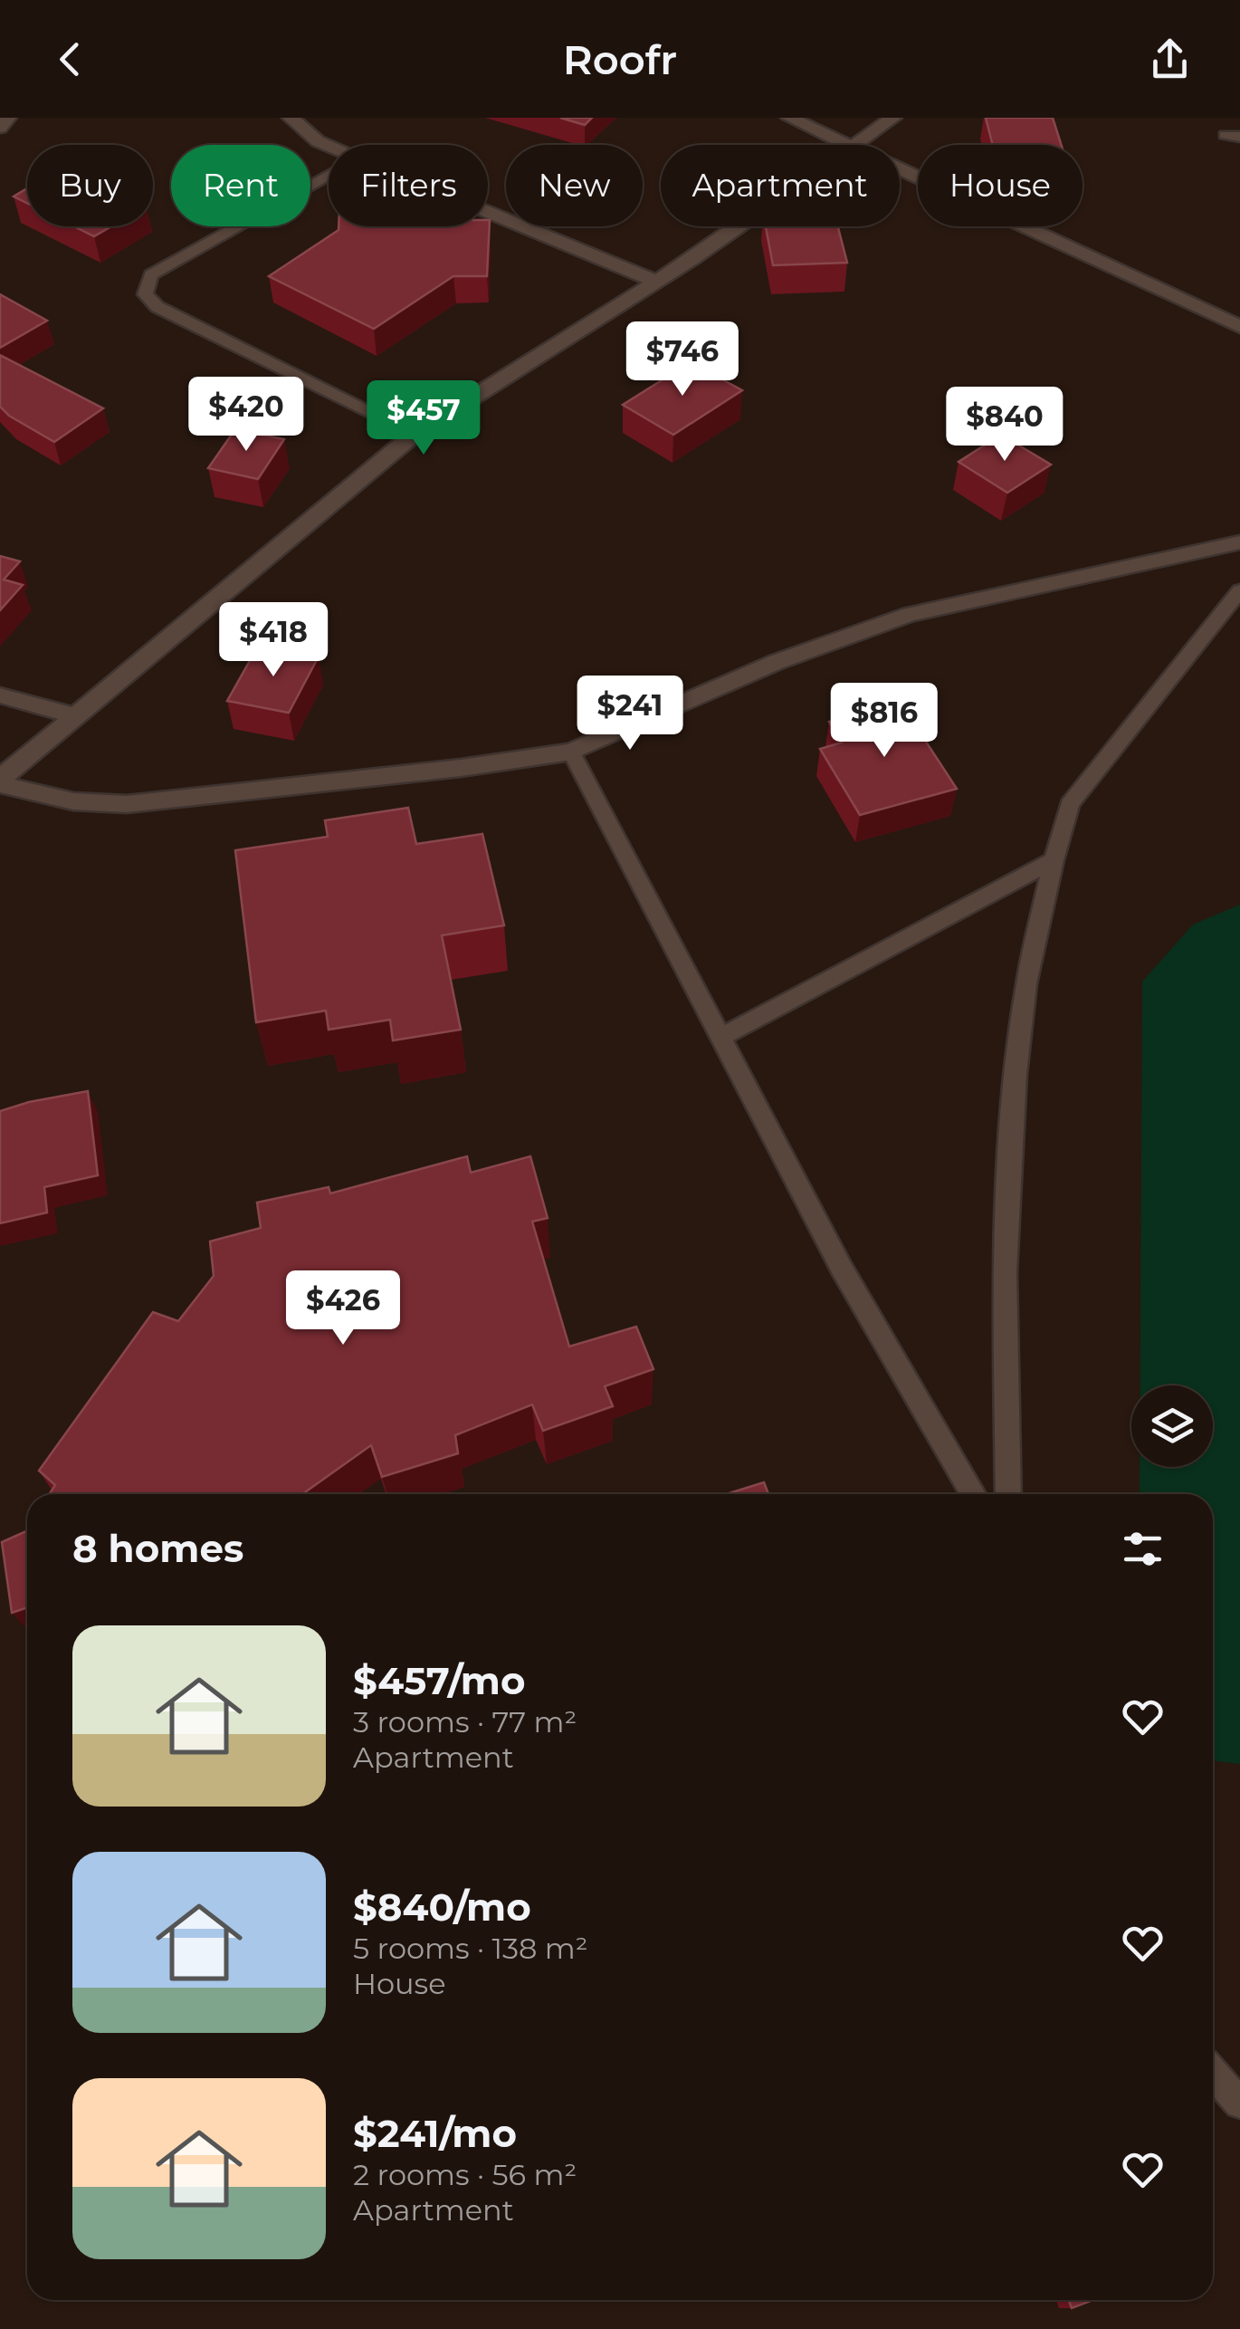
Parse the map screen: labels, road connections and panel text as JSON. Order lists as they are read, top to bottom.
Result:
{
  "page": {
    "header": "Roofr",
    "chip": [
      "Buy",
      "Rent",
      "Filters",
      "New",
      "Apartment",
      "House"
    ],
    "price": [
      "$746",
      "$420",
      "$457",
      "$840",
      "$418",
      "$241",
      "$816",
      "$426"
    ],
    "heading": "8 homes",
    "list": [
      {
        "name": "$457/mo",
        "note": "3 rooms · 77 m² · Apartment"
      },
      {
        "name": "$840/mo",
        "note": "5 rooms · 138 m² · House"
      },
      {
        "name": "$241/mo",
        "note": "2 rooms · 56 m² · Apartment"
      }
    ]
  }
}
